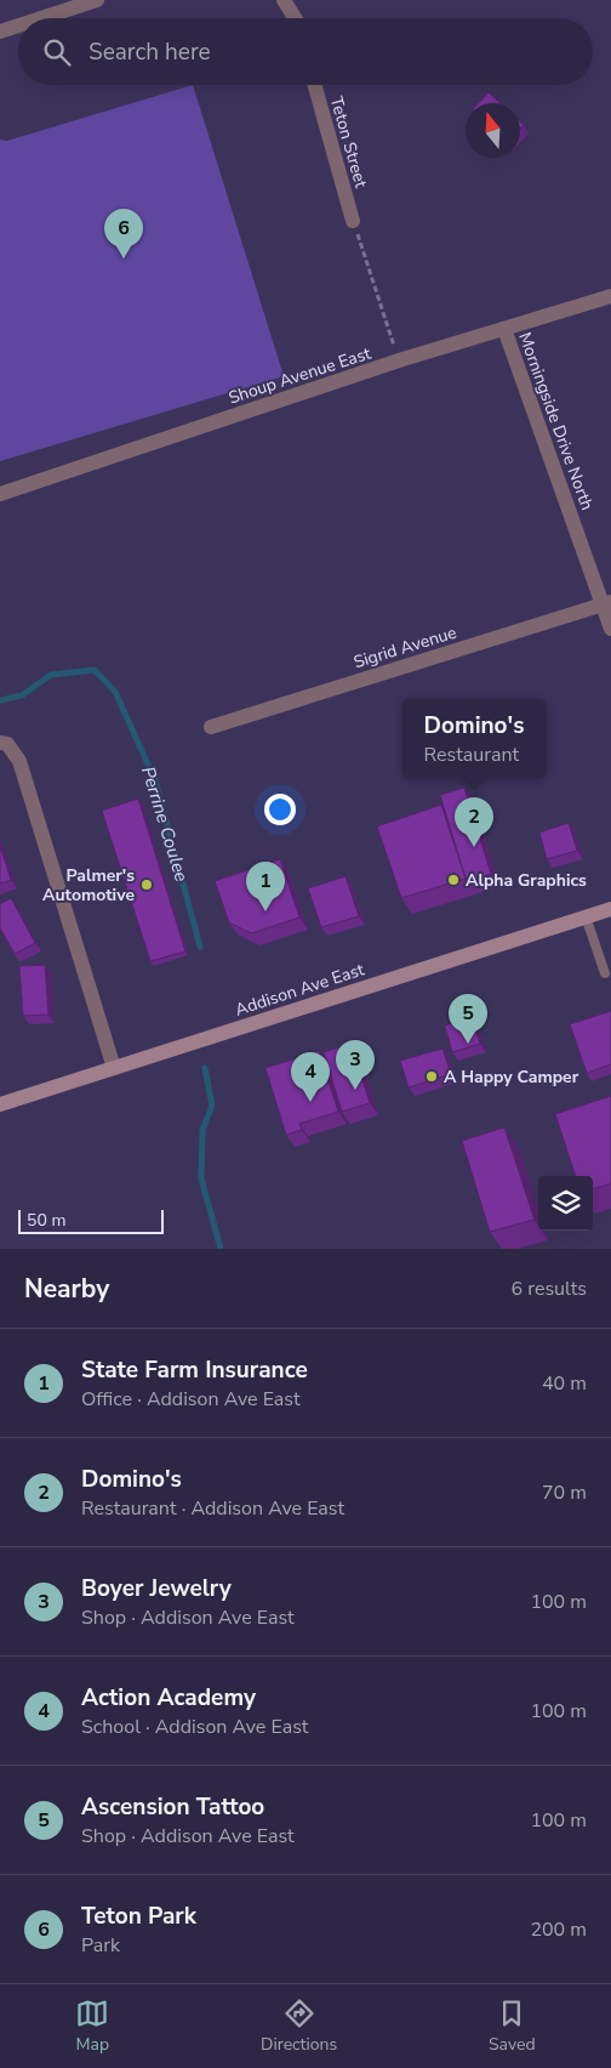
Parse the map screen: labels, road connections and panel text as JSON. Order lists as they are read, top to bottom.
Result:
{
  "streets": {
    "main road": ["Addison Ave East"],
    "street": [
      "Teton Street",
      "Shoup Avenue East",
      "Morningside Drive North",
      "Sigrid Avenue"
    ]
  },
  "crossings": [
    ["Shoup Avenue East", "Morningside Drive North"],
    ["Morningside Drive North", "Sigrid Avenue"]
  ],
  "water": ["Perrine Coulee"],
  "places": ["Alpha Graphics", "Palmer's Automotive", "A Happy Camper"],
  "scale_bar": "50 m",
  "north": "top",
  "page": {
    "search": "Search here",
    "pins": [
      "6",
      "2",
      "1",
      "5",
      "3",
      "4"
    ],
    "popup": ["Domino's", "Restaurant"],
    "scale": "50 m",
    "heading": ["Nearby", "6 results"],
    "list": [
      {
        "mark": "1",
        "name": "State Farm Insurance",
        "note": "Office · Addison Ave East",
        "value": "40 m"
      },
      {
        "mark": "2",
        "name": "Domino's",
        "note": "Restaurant · Addison Ave East",
        "value": "70 m"
      },
      {
        "mark": "3",
        "name": "Boyer Jewelry",
        "note": "Shop · Addison Ave East",
        "value": "100 m"
      },
      {
        "mark": "4",
        "name": "Action Academy",
        "note": "School · Addison Ave East",
        "value": "100 m"
      },
      {
        "mark": "5",
        "name": "Ascension Tattoo",
        "note": "Shop · Addison Ave East",
        "value": "100 m"
      },
      {
        "mark": "6",
        "name": "Teton Park",
        "note": "Park",
        "value": "200 m"
      }
    ],
    "nav": ["Map", "Directions", "Saved"]
  }
}
